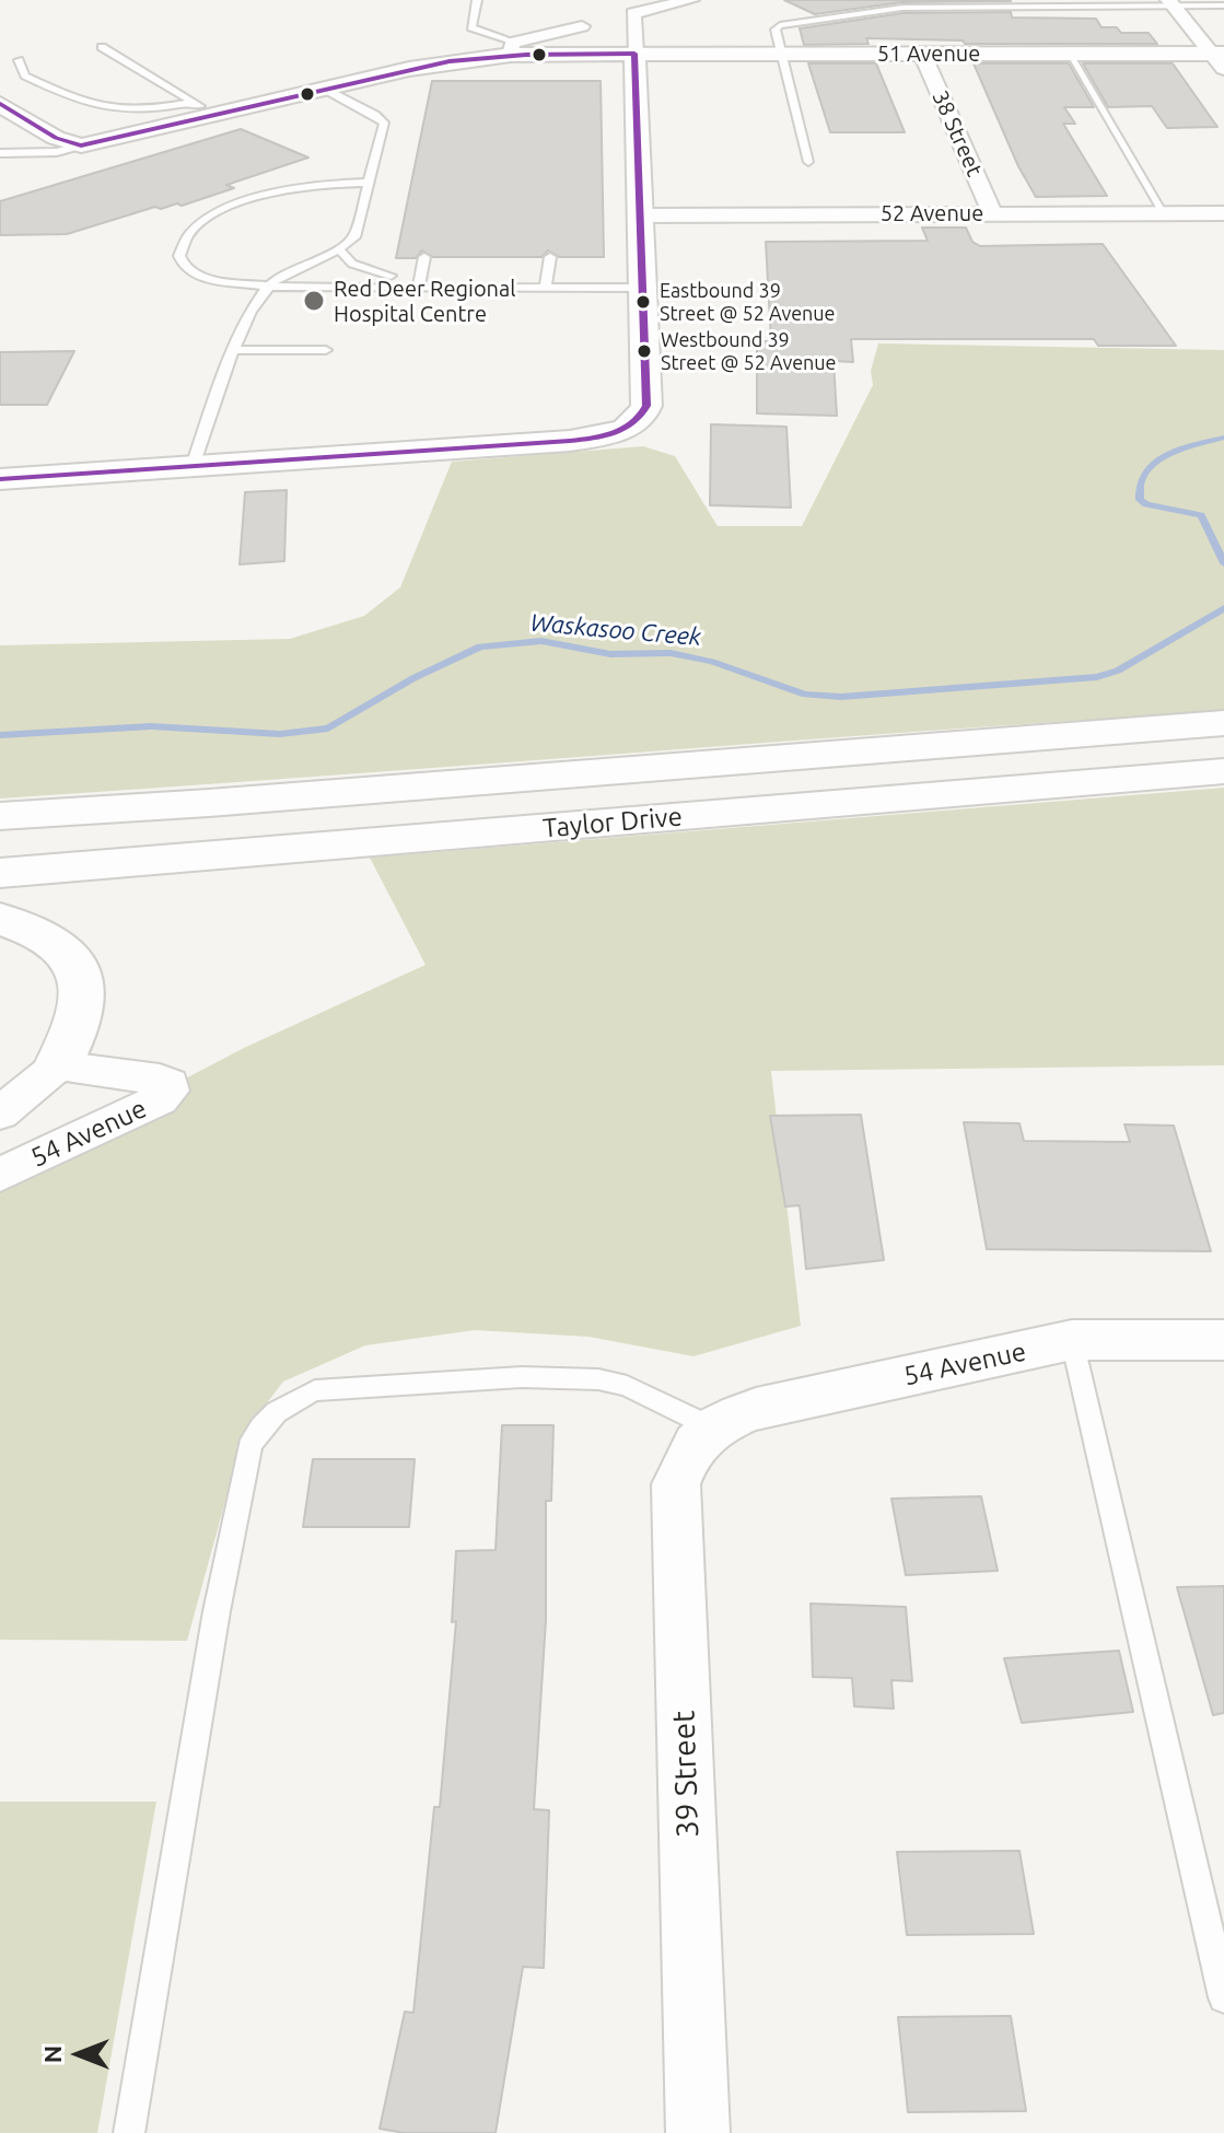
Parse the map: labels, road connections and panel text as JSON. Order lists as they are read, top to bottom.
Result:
{
  "streets": {
    "street": [
      "51 Avenue",
      "38 Street",
      "52 Avenue",
      "Taylor Drive",
      "54 Avenue",
      "39 Street"
    ]
  },
  "crossings": [
    ["51 Avenue", "38 Street"],
    ["38 Street", "52 Avenue"],
    ["54 Avenue", "39 Street"]
  ],
  "water": ["Waskasoo Creek"],
  "places": ["Red Deer Regional Hospital Centre", "Eastbound 39 Street @ 52 Avenue", "Westbound 39 Street @ 52 Avenue"],
  "north": "left"
}
